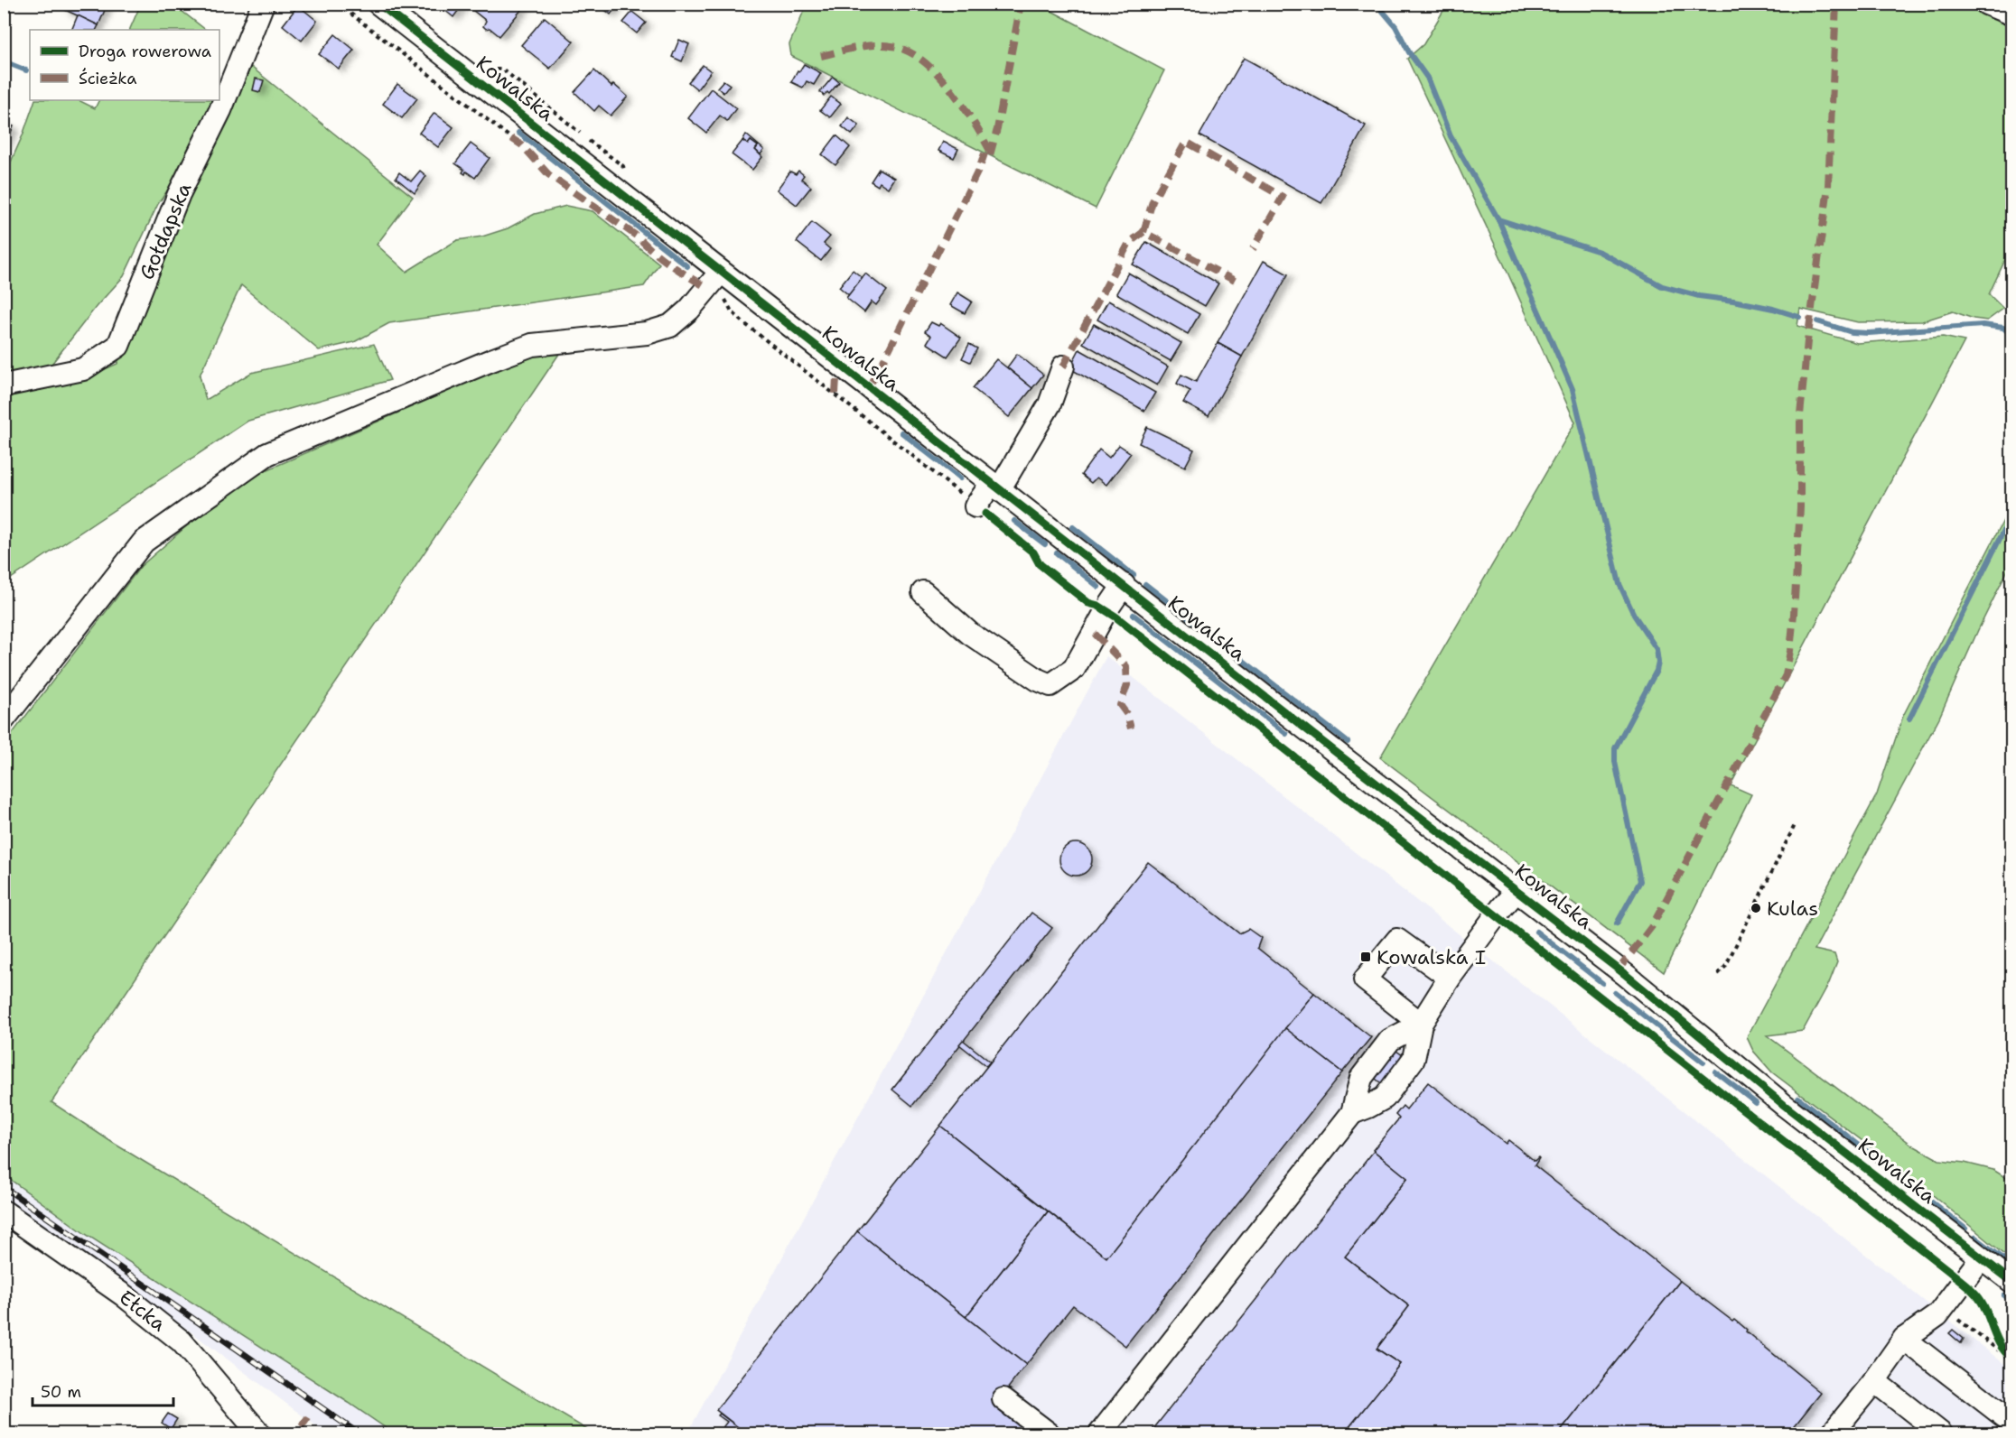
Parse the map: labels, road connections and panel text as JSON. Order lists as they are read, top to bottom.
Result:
{
  "streets": {
    "street": ["Kowalska", "Gołdapska", "Ełcka"]
  },
  "places": {
    "other": ["Kulas"],
    "transit": ["Kowalska I"]
  },
  "legend": ["Droga rowerowa", "Ścieżka"],
  "scale_bar": "50 m"
}
